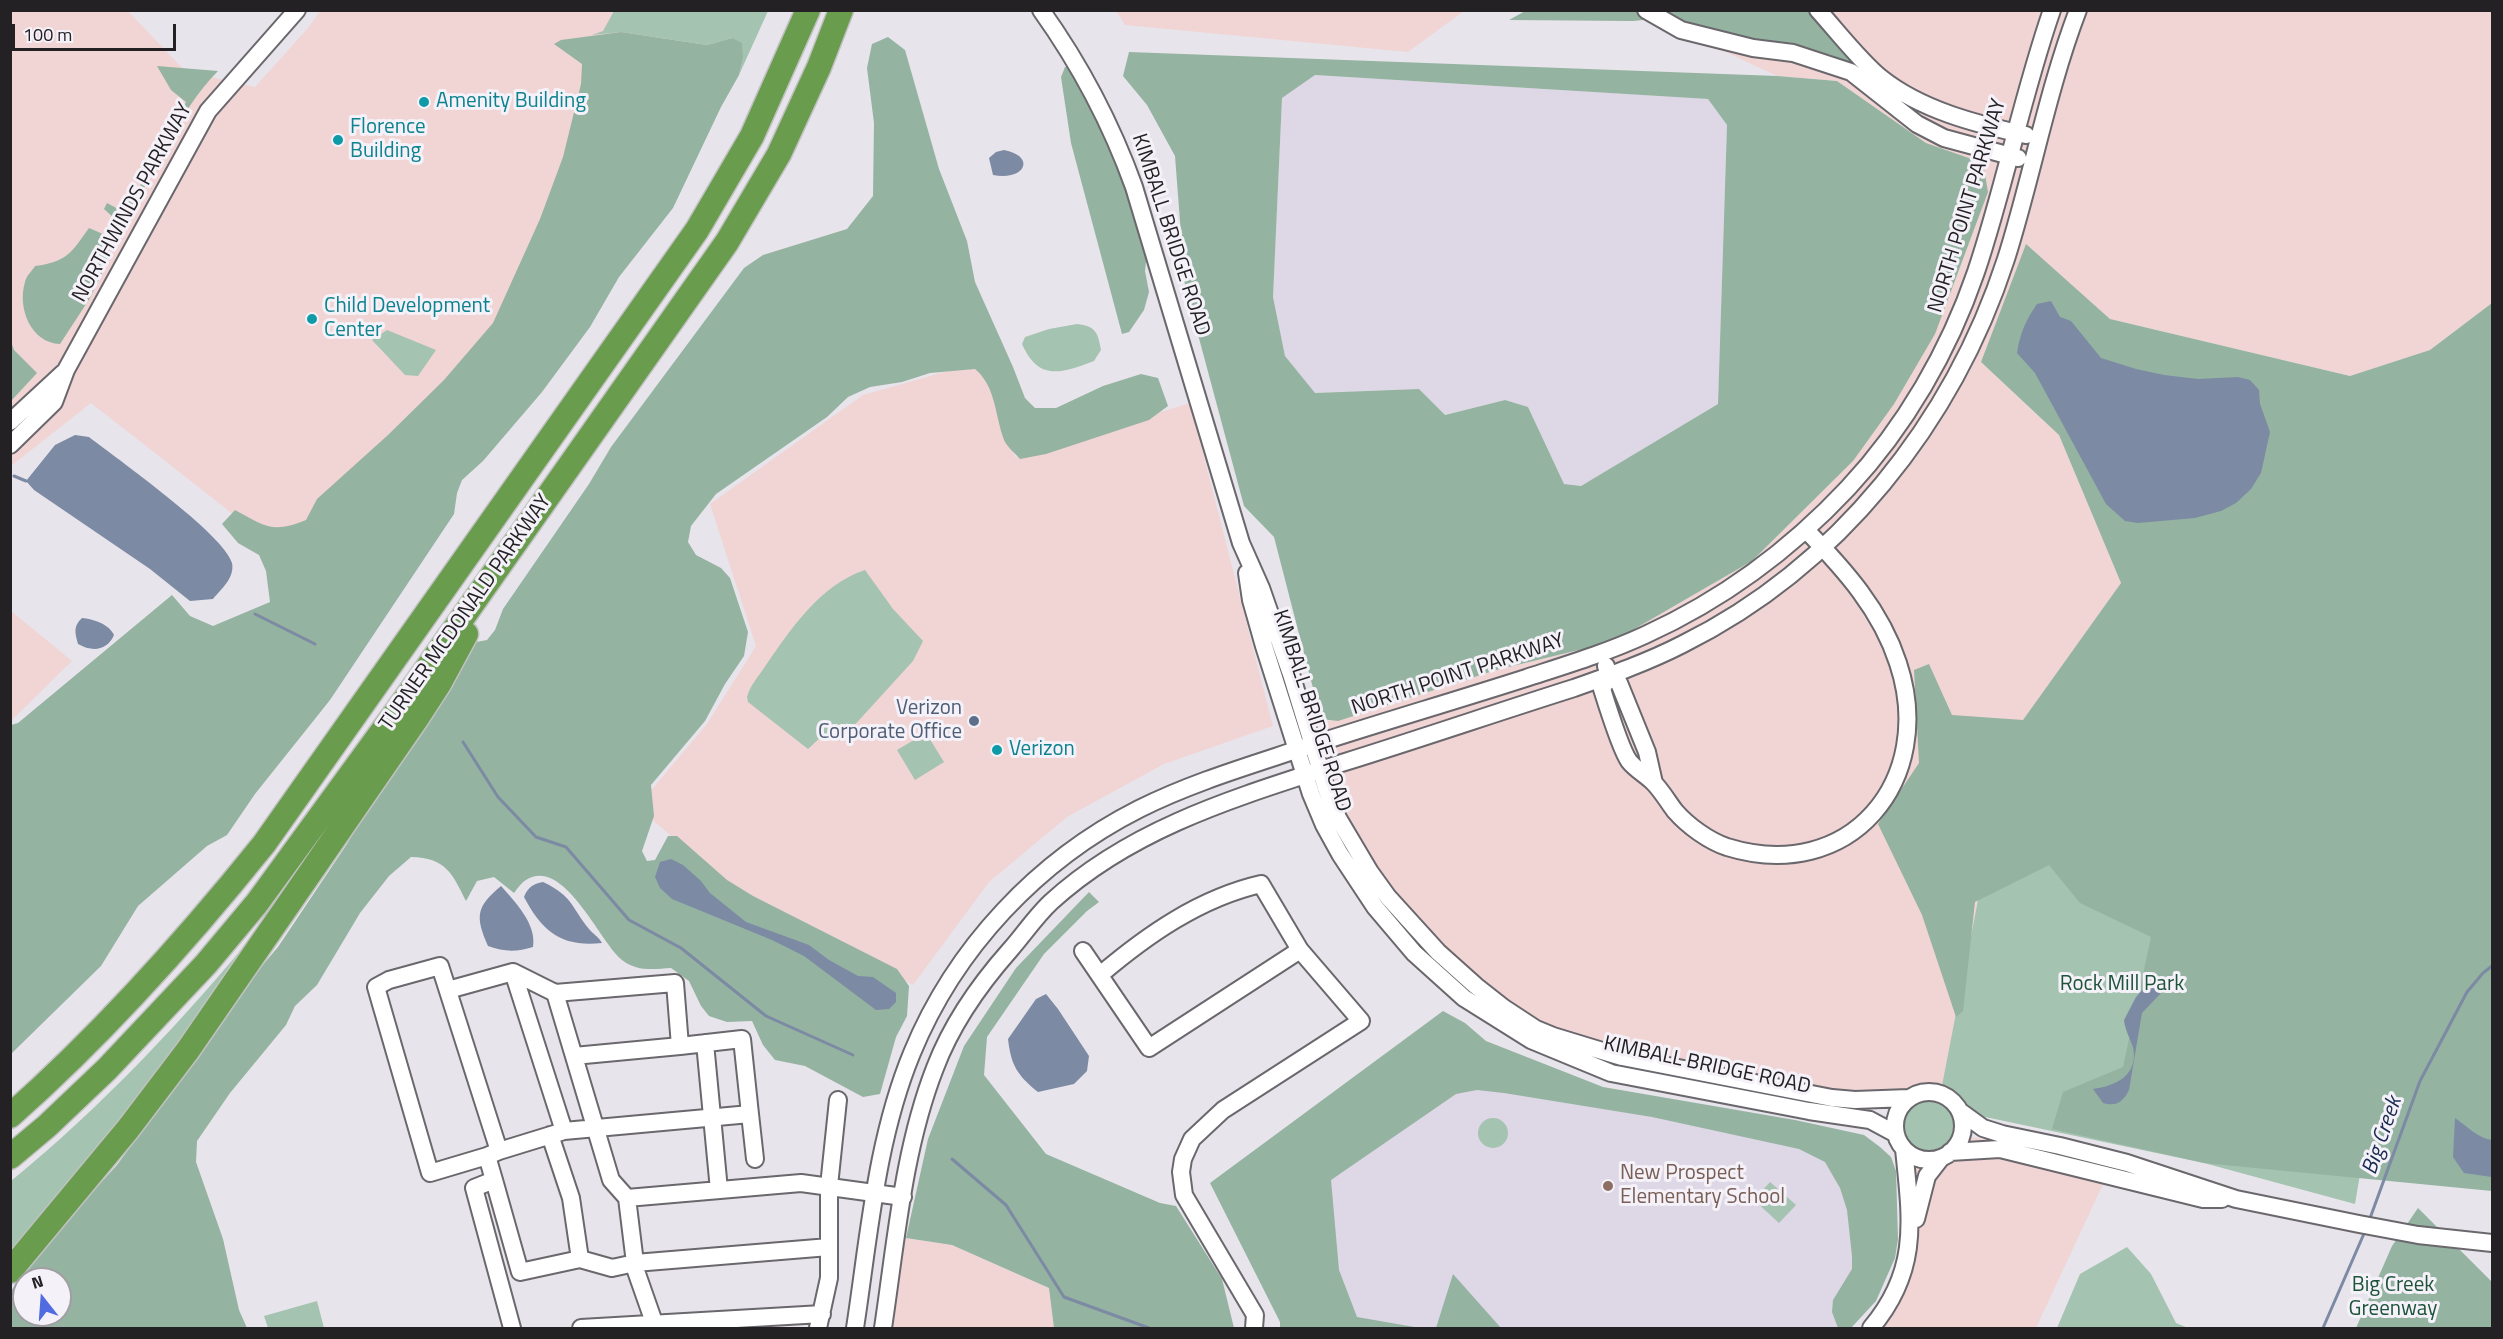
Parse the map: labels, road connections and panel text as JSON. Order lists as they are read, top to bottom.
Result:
{
  "streets": {
    "highway": ["TURNER MCDONALD PARKWAY"],
    "street": ["NORTHWINDS PARKWAY", "NORTH POINT PARKWAY", "KIMBALL BRIDGE ROAD"]
  },
  "crossings": [
    ["NORTH POINT PARKWAY", "KIMBALL BRIDGE ROAD"]
  ],
  "water": ["Big Creek"],
  "parks": ["Rock Mill Park", "Big Creek Greenway"],
  "places": [
    "Amenity Building",
    "Florence Building",
    "Child Development Center",
    "Verizon Corporate Office",
    "Verizon",
    "New Prospect Elementary School"
  ],
  "scale_bar": "100 m",
  "north": "top"
}
